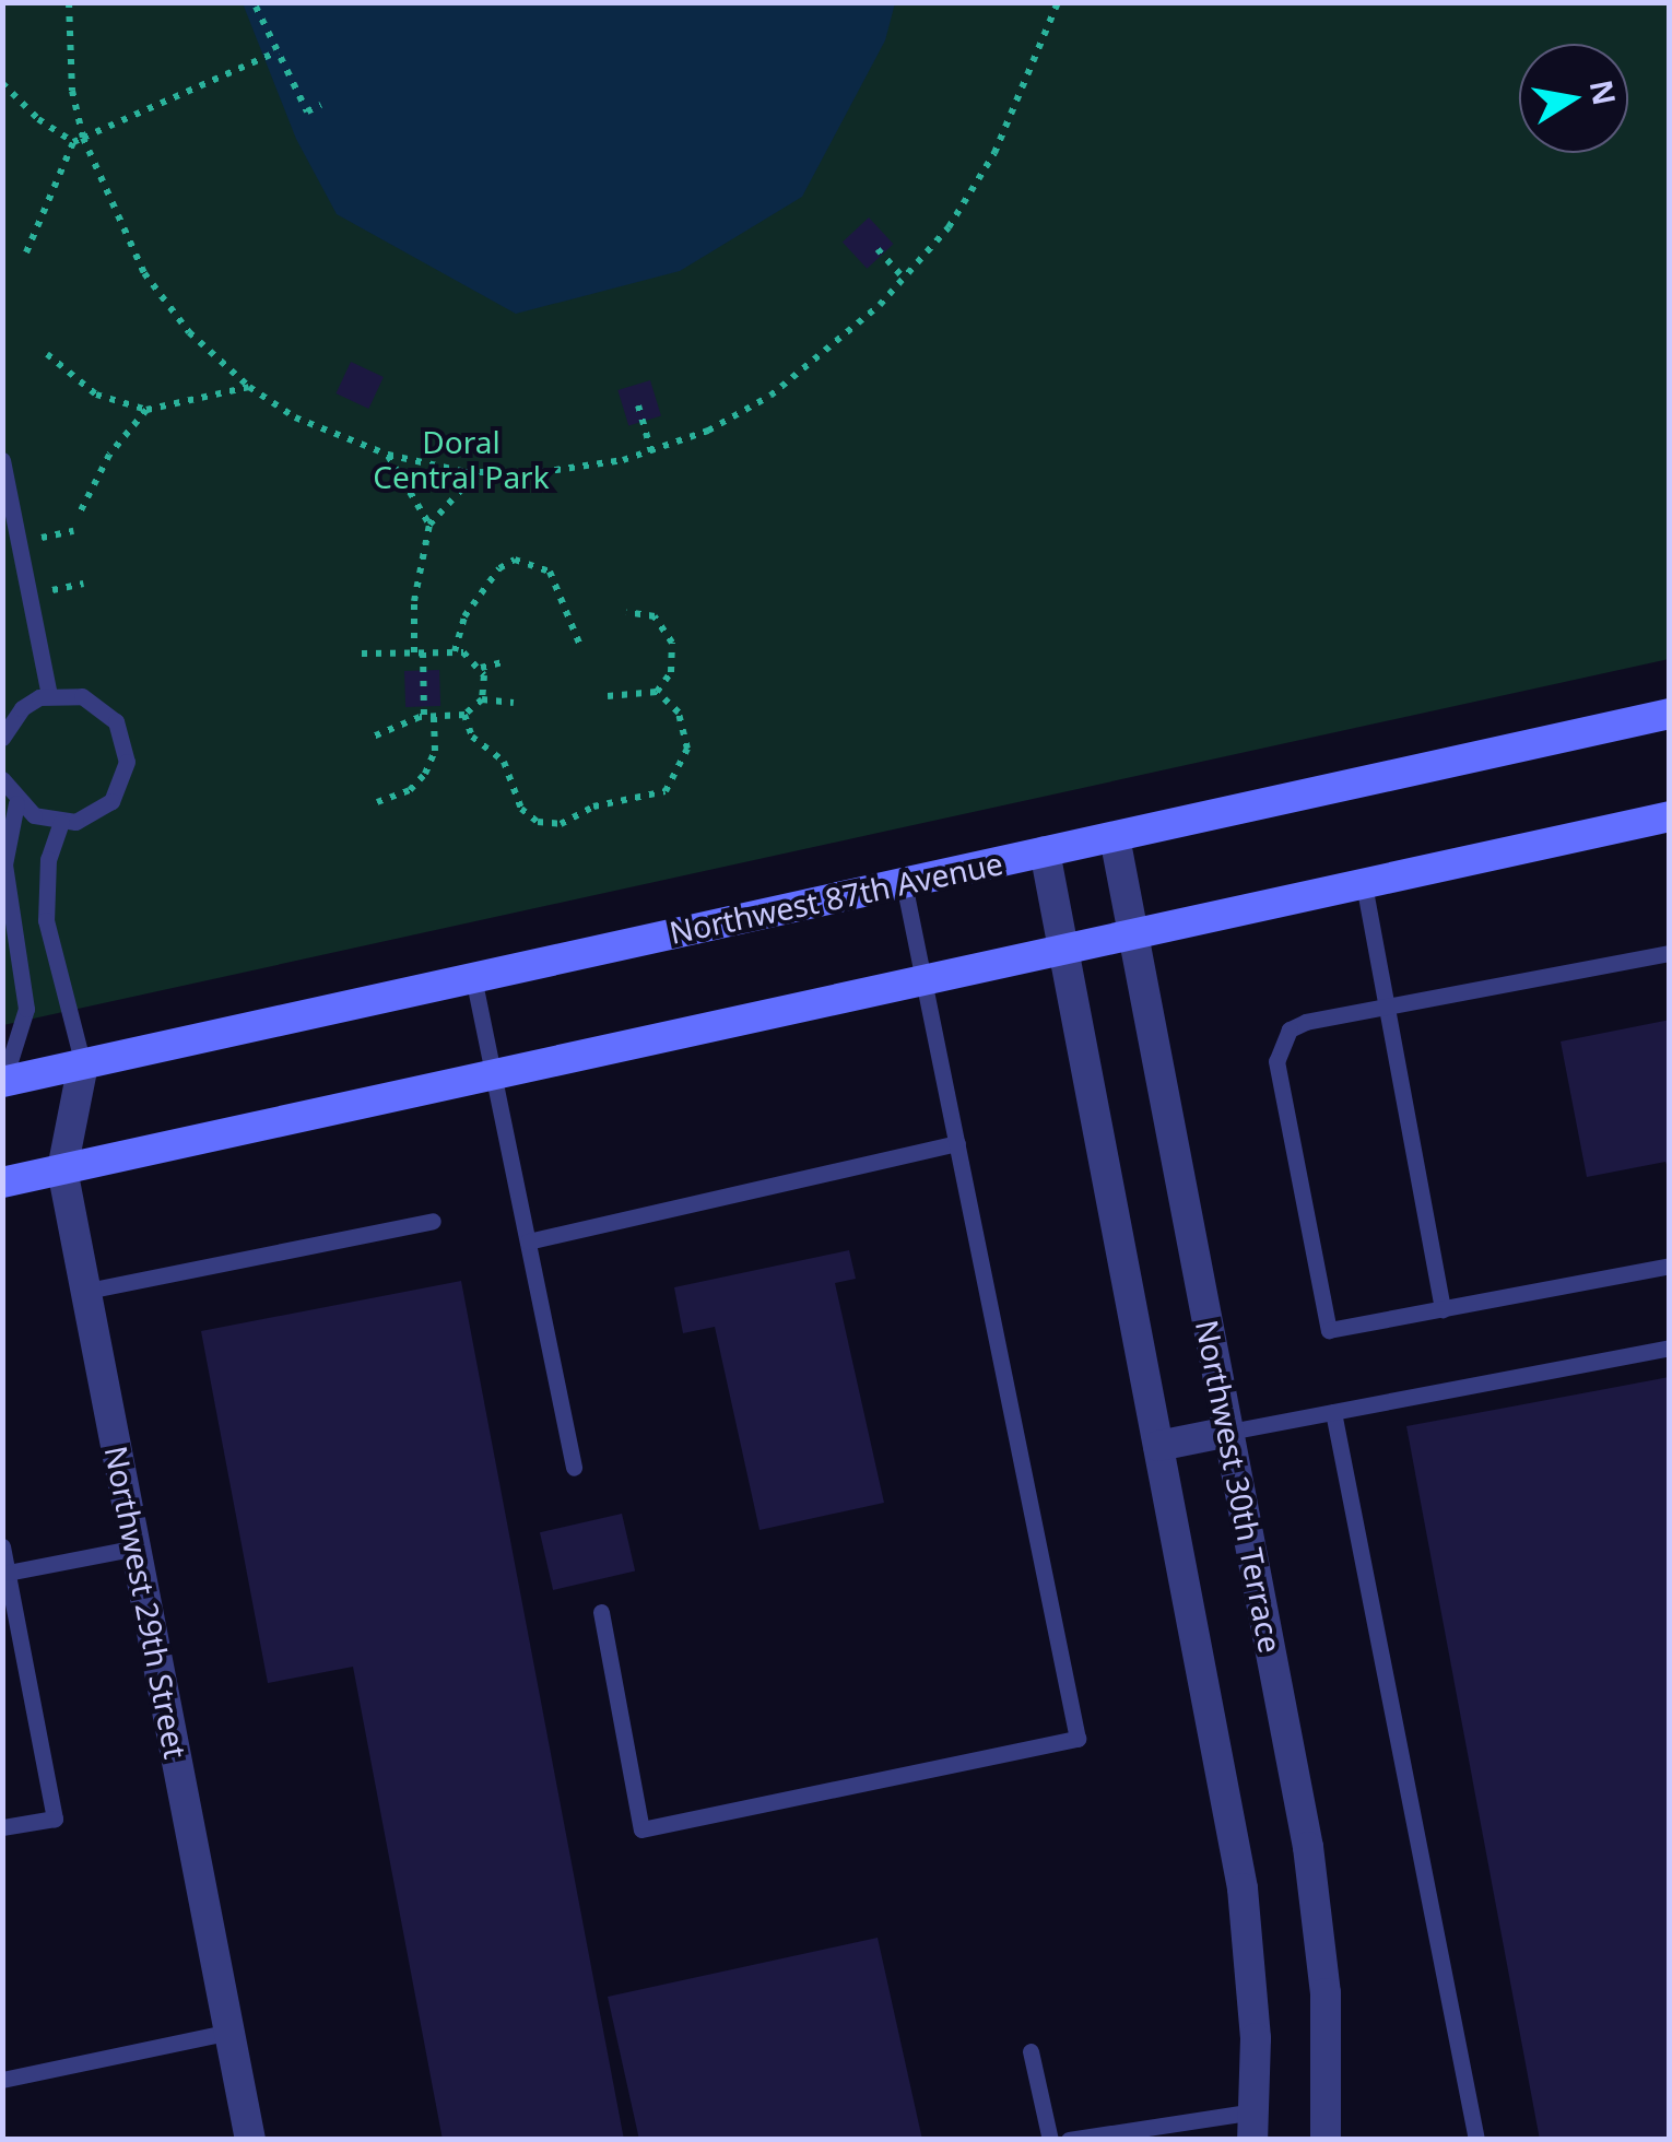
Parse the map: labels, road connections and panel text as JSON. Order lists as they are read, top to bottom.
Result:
{
  "streets": {
    "main road": ["Northwest 87th Avenue"],
    "street": ["Northwest 30th Terrace", "Northwest 29th Street"]
  },
  "crossings": [
    ["Northwest 87th Avenue", "Northwest 30th Terrace"],
    ["Northwest 87th Avenue", "Northwest 29th Street"]
  ],
  "parks": ["Doral Central Park"],
  "north": "right"
}
